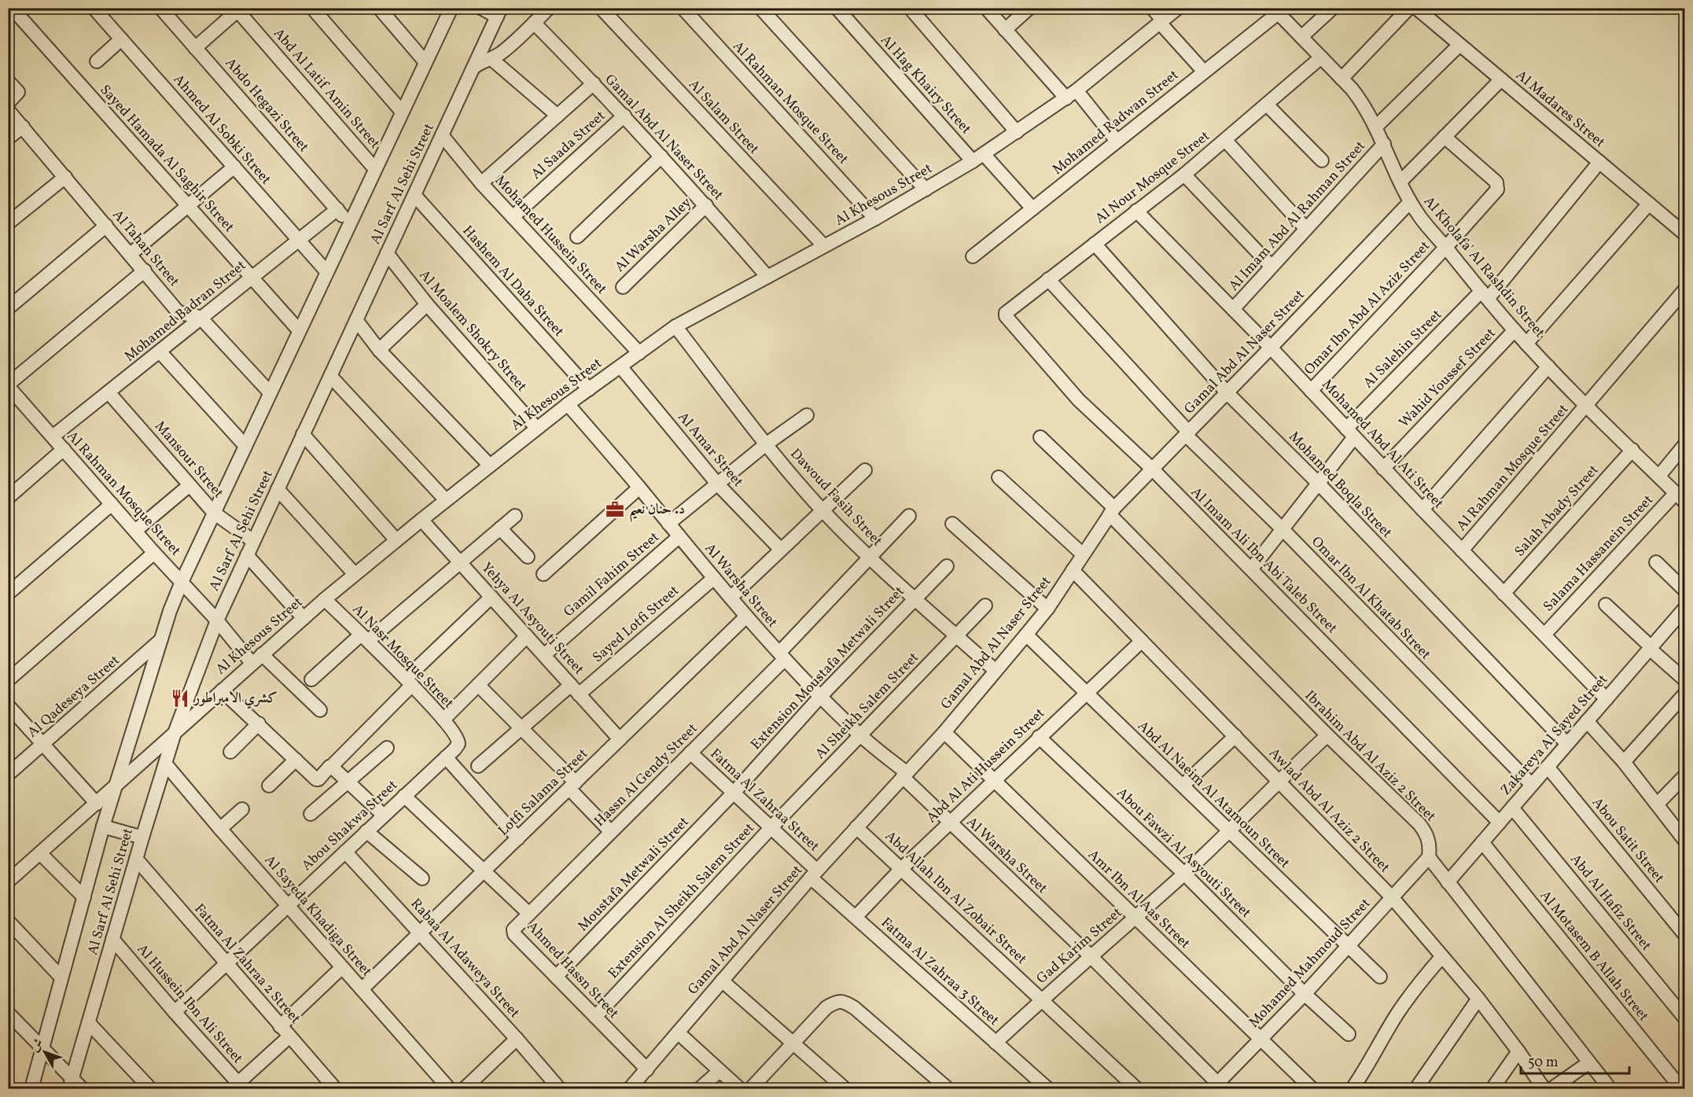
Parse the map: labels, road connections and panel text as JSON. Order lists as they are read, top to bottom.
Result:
{
  "streets": {
    "street": [
      "Al Hag Khairy Street",
      "Abd Al Latif Amin Street",
      "Al Rahman Mosque Street",
      "Abdo Hegazi Street",
      "Al Madares Street",
      "Al Salam Street",
      "Mohamed Radwan Street",
      "Ahmed Al Sobki Street",
      "Gamal Abd Al Naser Street",
      "Al Saada Street",
      "Sayed Hamada Al Saghir Street",
      "Al Nour Mosque Street",
      "Al Sarf Al Sehi Street",
      "Al Khesous Street",
      "Al Imam Abd Al Rahman Street",
      "Mohamed Hussein Street",
      "Al Warsha Alley",
      "Al Tahan Street",
      "Al Kholafa' Al Rashdin Street",
      "Hashem Al Daba Street",
      "Omar Ibn Abd Al Aziz Street",
      "Mohamed Badran Street",
      "Al Moalem Shokry Street",
      "Al Salehin Street",
      "Wahid Youssef Street",
      "Mohamed Abd Al Ati Street",
      "Al Amar Street",
      "Mansour Street",
      "Mohamed Boqla Street",
      "Dawoud Fasih Street",
      "Salah Abady Street",
      "Salama Hassanein Street",
      "Al Imam Ali Ibn Abi Taleb Street",
      "Gamil Fahim Street",
      "Al Warsha Street",
      "Omar Ibn Al Khatab Street",
      "Yehya Al Asyouti Street",
      "Sayed Lotfi Street",
      "Al Nasr Mosque Street",
      "Extension Moustafa Metwali Street",
      "Al Qadeseya Street",
      "Al Sheikh Salem Street",
      "Zakareya Al Sayed Street",
      "Ibrahim Abd Al Aziz 2 Street",
      "Abd Al Ati Hussein Street",
      "Hassn Al Gendy Street",
      "Lotfi Salama Street",
      "Abd Al Naeim Al Atamoun Street",
      "Fatma Al Zahraa Street",
      "Awlad Abd Al Aziz 2 Street",
      "Abou Shakwa Street",
      "Abou Satit Street",
      "Abou Fawzi Al Asyouti Street",
      "Moustafa Metwali Street",
      "Abd Allah Ibn Al Zobair Street",
      "Amr Ibn Al Aas Street",
      "Extension Al Sheikh Salem Street",
      "Abd Al Hafiz Street",
      "Al Sayeda Khadiga Street",
      "Gad Karim Street",
      "Al Motasem B Allah Street",
      "Rabaa Al Adaweya Street",
      "Mohamed Mahmoud Street",
      "Fatma Al Zahraa 2 Street",
      "Ahmed Hassn Street",
      "Fatma Al Zahraa 3 Street",
      "Al Hussein Ibn Ali Street"
    ]
  },
  "crossings": [
    ["Al Hag Khairy Street", "Mohamed Radwan Street"],
    ["Al Hag Khairy Street", "Al Khesous Street"],
    ["Abd Al Latif Amin Street", "Al Sarf Al Sehi Street"],
    ["Al Rahman Mosque Street", "Al Sarf Al Sehi Street"],
    ["Al Rahman Mosque Street", "Al Khesous Street"],
    ["Al Rahman Mosque Street", "Al Kholafa' Al Rashdin Street"],
    ["Al Rahman Mosque Street", "Mohamed Badran Street"],
    ["Al Rahman Mosque Street", "Mohamed Abd Al Ati Street"],
    ["Abdo Hegazi Street", "Al Sarf Al Sehi Street"],
    ["Abdo Hegazi Street", "Mohamed Badran Street"],
    ["Al Madares Street", "Al Salehin Street"],
    ["Al Salam Street", "Al Khesous Street"],
    ["Mohamed Radwan Street", "Al Kholafa' Al Rashdin Street"],
    ["Ahmed Al Sobki Street", "Al Sarf Al Sehi Street"],
    ["Ahmed Al Sobki Street", "Mohamed Badran Street"],
    ["Gamal Abd Al Naser Street", "Al Saada Street"],
    ["Gamal Abd Al Naser Street", "Al Khesous Street"],
    ["Gamal Abd Al Naser Street", "Al Warsha Alley"],
    ["Gamal Abd Al Naser Street", "Al Kholafa' Al Rashdin Street"],
    ["Gamal Abd Al Naser Street", "Mohamed Abd Al Ati Street"],
    ["Gamal Abd Al Naser Street", "Mohamed Boqla Street"],
    ["Gamal Abd Al Naser Street", "Dawoud Fasih Street"],
    ["Gamal Abd Al Naser Street", "Al Imam Ali Ibn Abi Taleb Street"],
    ["Gamal Abd Al Naser Street", "Al Warsha Street"],
    ["Gamal Abd Al Naser Street", "Omar Ibn Al Khatab Street"],
    ["Gamal Abd Al Naser Street", "Ibrahim Abd Al Aziz 2 Street"],
    ["Gamal Abd Al Naser Street", "Abd Al Naeim Al Atamoun Street"],
    ["Gamal Abd Al Naser Street", "Fatma Al Zahraa Street"],
    ["Gamal Abd Al Naser Street", "Awlad Abd Al Aziz 2 Street"],
    ["Gamal Abd Al Naser Street", "Abd Allah Ibn Al Zobair Street"],
    ["Gamal Abd Al Naser Street", "Amr Ibn Al Aas Street"],
    ["Gamal Abd Al Naser Street", "Ahmed Hassn Street"],
    ["Gamal Abd Al Naser Street", "Fatma Al Zahraa 3 Street"],
    ["Al Saada Street", "Mohamed Hussein Street"],
    ["Sayed Hamada Al Saghir Street", "Al Sarf Al Sehi Street"],
    ["Sayed Hamada Al Saghir Street", "Mohamed Badran Street"],
    ["Al Nour Mosque Street", "Al Kholafa' Al Rashdin Street"],
    ["Al Nour Mosque Street", "Mohamed Abd Al Ati Street"],
    ["Al Nour Mosque Street", "Mohamed Boqla Street"],
    ["Al Nour Mosque Street", "Al Imam Ali Ibn Abi Taleb Street"],
    ["Al Nour Mosque Street", "Omar Ibn Al Khatab Street"],
    ["Al Sarf Al Sehi Street", "Al Khesous Street"],
    ["Al Sarf Al Sehi Street", "Mohamed Hussein Street"],
    ["Al Sarf Al Sehi Street", "Hashem Al Daba Street"],
    ["Al Sarf Al Sehi Street", "Al Moalem Shokry Street"],
    ["Al Sarf Al Sehi Street", "Mansour Street"],
    ["Al Sarf Al Sehi Street", "Al Qadeseya Street"],
    ["Al Sarf Al Sehi Street", "Al Sayeda Khadiga Street"],
    ["Al Sarf Al Sehi Street", "Fatma Al Zahraa 2 Street"],
    ["Al Sarf Al Sehi Street", "Al Hussein Ibn Ali Street"],
    ["Al Khesous Street", "Mohamed Hussein Street"],
    ["Al Khesous Street", "Hashem Al Daba Street"],
    ["Al Khesous Street", "Al Moalem Shokry Street"],
    ["Al Khesous Street", "Al Amar Street"],
    ["Al Khesous Street", "Dawoud Fasih Street"],
    ["Al Khesous Street", "Al Warsha Street"],
    ["Al Khesous Street", "Yehya Al Asyouti Street"],
    ["Al Khesous Street", "Al Nasr Mosque Street"],
    ["Al Imam Abd Al Rahman Street", "Al Kholafa' Al Rashdin Street"],
    ["Al Imam Abd Al Rahman Street", "Mohamed Abd Al Ati Street"],
    ["Al Tahan Street", "Mohamed Badran Street"],
    ["Al Kholafa' Al Rashdin Street", "Omar Ibn Abd Al Aziz Street"],
    ["Al Kholafa' Al Rashdin Street", "Al Salehin Street"],
    ["Al Kholafa' Al Rashdin Street", "Wahid Youssef Street"],
    ["Al Kholafa' Al Rashdin Street", "Salah Abady Street"],
    ["Al Kholafa' Al Rashdin Street", "Salama Hassanein Street"],
    ["Omar Ibn Abd Al Aziz Street", "Mohamed Abd Al Ati Street"],
    ["Mohamed Badran Street", "Mansour Street"],
    ["Al Salehin Street", "Mohamed Abd Al Ati Street"],
    ["Al Salehin Street", "Mohamed Boqla Street"],
    ["Al Salehin Street", "Al Imam Ali Ibn Abi Taleb Street"],
    ["Al Salehin Street", "Omar Ibn Al Khatab Street"],
    ["Wahid Youssef Street", "Mohamed Abd Al Ati Street"],
    ["Mohamed Abd Al Ati Street", "Salah Abady Street"],
    ["Mohamed Abd Al Ati Street", "Salama Hassanein Street"],
    ["Mohamed Abd Al Ati Street", "Zakareya Al Sayed Street"],
    ["Mohamed Boqla Street", "Zakareya Al Sayed Street"],
    ["Dawoud Fasih Street", "Extension Moustafa Metwali Street"],
    ["Dawoud Fasih Street", "Al Sheikh Salem Street"],
    ["Dawoud Fasih Street", "Hassn Al Gendy Street"],
    ["Al Imam Ali Ibn Abi Taleb Street", "Zakareya Al Sayed Street"],
    ["Gamil Fahim Street", "Al Warsha Street"],
    ["Gamil Fahim Street", "Yehya Al Asyouti Street"],
    ["Al Warsha Street", "Sayed Lotfi Street"],
    ["Al Warsha Street", "Extension Moustafa Metwali Street"],
    ["Al Warsha Street", "Al Sheikh Salem Street"],
    ["Al Warsha Street", "Abd Al Ati Hussein Street"],
    ["Al Warsha Street", "Hassn Al Gendy Street"],
    ["Al Warsha Street", "Lotfi Salama Street"],
    ["Al Warsha Street", "Gad Karim Street"],
    ["Al Warsha Street", "Mohamed Mahmoud Street"],
    ["Omar Ibn Al Khatab Street", "Zakareya Al Sayed Street"],
    ["Yehya Al Asyouti Street", "Sayed Lotfi Street"],
    ["Yehya Al Asyouti Street", "Lotfi Salama Street"],
    ["Al Nasr Mosque Street", "Abou Shakwa Street"],
    ["Extension Moustafa Metwali Street", "Fatma Al Zahraa Street"],
    ["Extension Moustafa Metwali Street", "Moustafa Metwali Street"],
    ["Al Sheikh Salem Street", "Fatma Al Zahraa Street"],
    ["Al Sheikh Salem Street", "Extension Al Sheikh Salem Street"],
    ["Zakareya Al Sayed Street", "Abou Satit Street"],
    ["Zakareya Al Sayed Street", "Abd Al Hafiz Street"],
    ["Zakareya Al Sayed Street", "Al Motasem B Allah Street"],
    ["Ibrahim Abd Al Aziz 2 Street", "Gad Karim Street"],
    ["Ibrahim Abd Al Aziz 2 Street", "Mohamed Mahmoud Street"],
    ["Abd Al Ati Hussein Street", "Abd Al Naeim Al Atamoun Street"],
    ["Abd Al Ati Hussein Street", "Awlad Abd Al Aziz 2 Street"],
    ["Abd Al Ati Hussein Street", "Abou Fawzi Al Asyouti Street"],
    ["Abd Al Ati Hussein Street", "Abd Allah Ibn Al Zobair Street"],
    ["Abd Al Ati Hussein Street", "Amr Ibn Al Aas Street"],
    ["Abd Al Ati Hussein Street", "Fatma Al Zahraa 3 Street"],
    ["Hassn Al Gendy Street", "Fatma Al Zahraa Street"],
    ["Hassn Al Gendy Street", "Ahmed Hassn Street"],
    ["Lotfi Salama Street", "Al Sayeda Khadiga Street"],
    ["Lotfi Salama Street", "Rabaa Al Adaweya Street"],
    ["Lotfi Salama Street", "Ahmed Hassn Street"],
    ["Abd Al Naeim Al Atamoun Street", "Gad Karim Street"],
    ["Abd Al Naeim Al Atamoun Street", "Mohamed Mahmoud Street"],
    ["Fatma Al Zahraa Street", "Moustafa Metwali Street"],
    ["Fatma Al Zahraa Street", "Extension Al Sheikh Salem Street"],
    ["Fatma Al Zahraa Street", "Fatma Al Zahraa 3 Street"],
    ["Awlad Abd Al Aziz 2 Street", "Gad Karim Street"],
    ["Awlad Abd Al Aziz 2 Street", "Mohamed Mahmoud Street"],
    ["Abou Shakwa Street", "Al Sayeda Khadiga Street"],
    ["Abou Shakwa Street", "Rabaa Al Adaweya Street"],
    ["Abou Shakwa Street", "Fatma Al Zahraa 2 Street"],
    ["Abou Shakwa Street", "Ahmed Hassn Street"],
    ["Abou Shakwa Street", "Al Hussein Ibn Ali Street"],
    ["Abou Fawzi Al Asyouti Street", "Gad Karim Street"],
    ["Abou Fawzi Al Asyouti Street", "Mohamed Mahmoud Street"],
    ["Moustafa Metwali Street", "Ahmed Hassn Street"],
    ["Abd Allah Ibn Al Zobair Street", "Gad Karim Street"],
    ["Amr Ibn Al Aas Street", "Gad Karim Street"],
    ["Amr Ibn Al Aas Street", "Mohamed Mahmoud Street"],
    ["Extension Al Sheikh Salem Street", "Ahmed Hassn Street"],
    ["Gad Karim Street", "Fatma Al Zahraa 3 Street"]
  ],
  "places": {
    "office": ["د. حنان نعيم"],
    "restaurant": ["كشري الامبراطور"]
  },
  "scale_bar": "50 m",
  "north": "top left"
}
